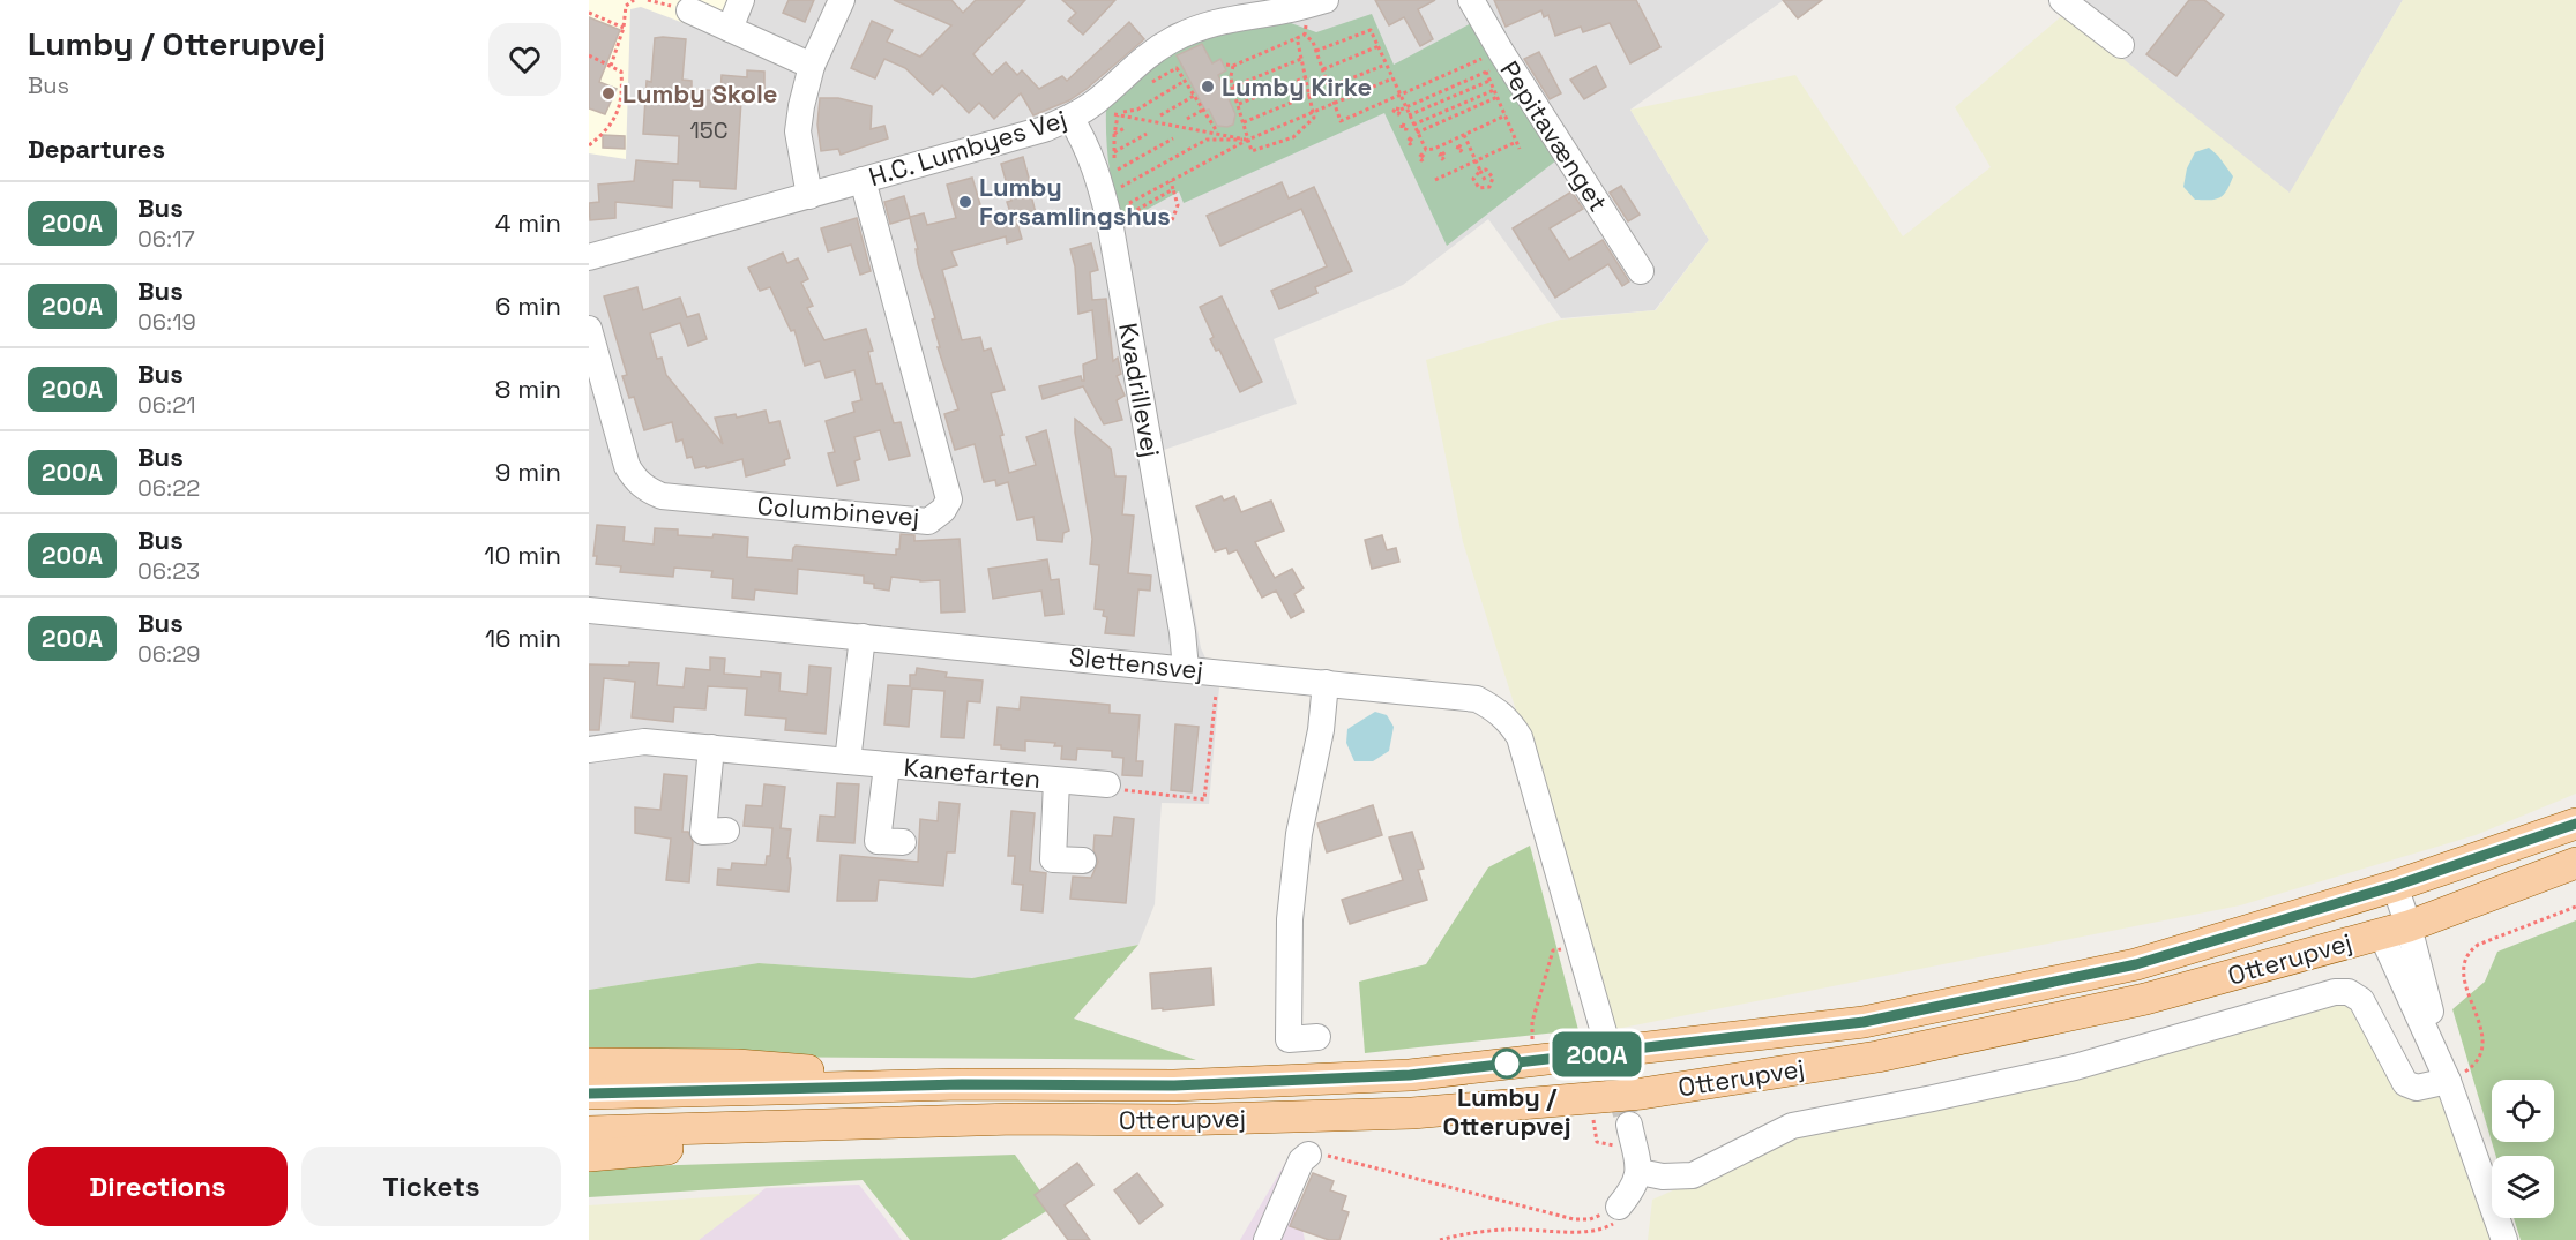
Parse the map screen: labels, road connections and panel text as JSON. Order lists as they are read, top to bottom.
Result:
{
  "streets": {
    "main road": ["Otterupvej"],
    "street": [
      "Pepitavænget",
      "H.C. Lumbyes Vej",
      "Kvadrillevej",
      "Columbinevej",
      "Slettensvej",
      "Kanefarten"
    ]
  },
  "crossings": [
    ["H.C. Lumbyes Vej", "Kvadrillevej"],
    ["H.C. Lumbyes Vej", "Columbinevej"],
    ["Kvadrillevej", "Slettensvej"]
  ],
  "places": [
    "Lumby Kirke",
    "Lumby Skole",
    "Lumby Forsamlingshus",
    "Lumby / Otterupvej"
  ],
  "lines": ["bus line 200A"],
  "house_numbers": ["15C"],
  "page": {
    "heading": [
      ["Lumby / Otterupvej", "Bus"],
      "Departures"
    ],
    "on_map": "200A",
    "list": [
      {
        "mark": "200A",
        "name": "Bus",
        "note": "06:17",
        "value": "4 min"
      },
      {
        "mark": "200A",
        "name": "Bus",
        "note": "06:19",
        "value": "6 min"
      },
      {
        "mark": "200A",
        "name": "Bus",
        "note": "06:21",
        "value": "8 min"
      },
      {
        "mark": "200A",
        "name": "Bus",
        "note": "06:22",
        "value": "9 min"
      },
      {
        "mark": "200A",
        "name": "Bus",
        "note": "06:23",
        "value": "10 min"
      },
      {
        "mark": "200A",
        "name": "Bus",
        "note": "06:29",
        "value": "16 min"
      }
    ],
    "buttons": ["Directions", "Tickets"]
  }
}
